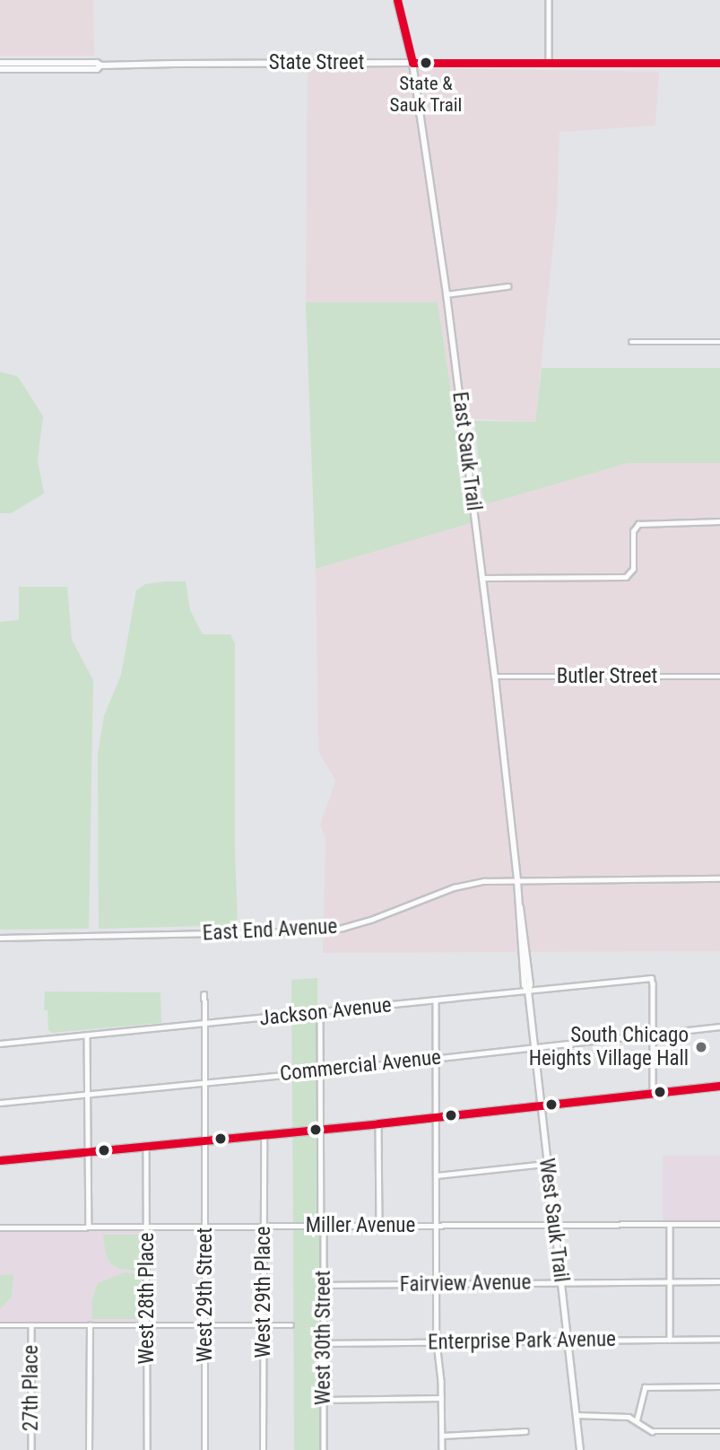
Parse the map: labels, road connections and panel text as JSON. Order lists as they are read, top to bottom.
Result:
{
  "streets": {
    "main road": ["State Street", "East Sauk Trail", "West Sauk Trail"],
    "street": [
      "Butler Street",
      "East End Avenue",
      "Jackson Avenue",
      "Commercial Avenue",
      "Miller Avenue",
      "Fairview Avenue",
      "West 29th Place",
      "West 29th Street",
      "West 28th Place",
      "West 30th Street",
      "Enterprise Park Avenue",
      "27th Place"
    ]
  },
  "crossings": [
    ["State Street", "East Sauk Trail"],
    ["East Sauk Trail", "Butler Street"],
    ["East Sauk Trail", "East End Avenue"],
    ["East Sauk Trail", "West Sauk Trail"],
    ["Jackson Avenue", "Commercial Avenue"],
    ["Jackson Avenue", "West Sauk Trail"],
    ["Jackson Avenue", "West 29th Street"],
    ["Jackson Avenue", "West 30th Street"],
    ["Commercial Avenue", "West Sauk Trail"],
    ["Commercial Avenue", "West 29th Street"],
    ["Commercial Avenue", "West 30th Street"],
    ["West Sauk Trail", "Miller Avenue"],
    ["West Sauk Trail", "Fairview Avenue"],
    ["West Sauk Trail", "Enterprise Park Avenue"],
    ["Miller Avenue", "West 29th Place"],
    ["Miller Avenue", "West 29th Street"],
    ["Miller Avenue", "West 28th Place"],
    ["Miller Avenue", "West 30th Street"],
    ["Fairview Avenue", "West 30th Street"],
    ["West 30th Street", "Enterprise Park Avenue"]
  ],
  "places": ["State & Sauk Trail", "South Chicago Heights Village Hall"]
}
